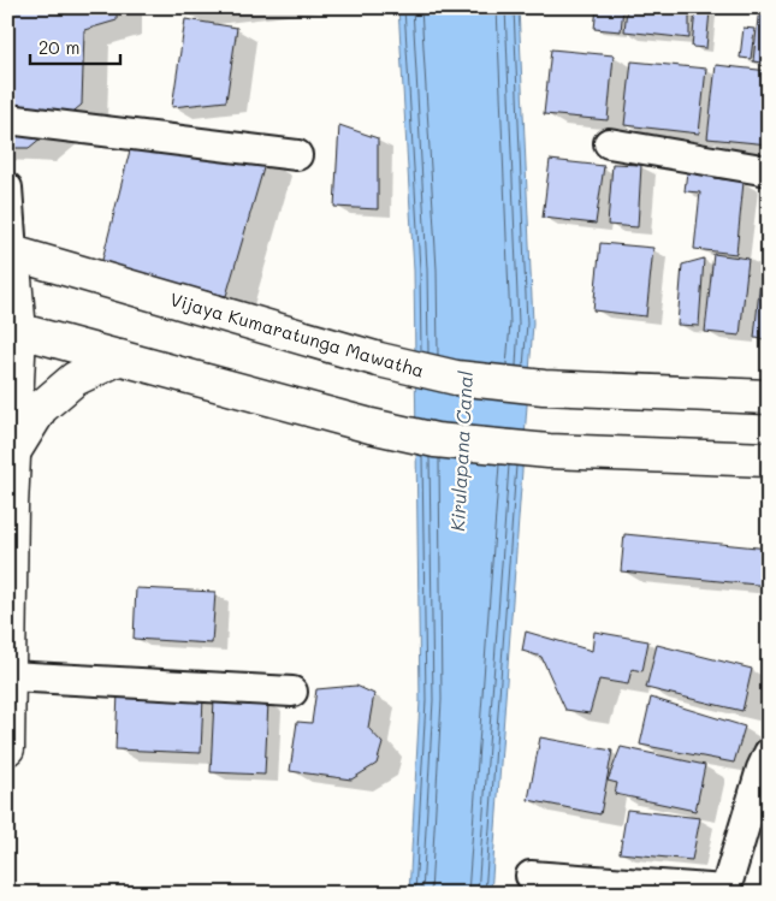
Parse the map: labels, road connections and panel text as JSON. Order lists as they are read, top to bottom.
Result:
{
  "streets": {
    "main road": ["Vijaya Kumaratunga Mawatha"]
  },
  "water": ["Kirulapana Canal"],
  "scale_bar": "20 m"
}
